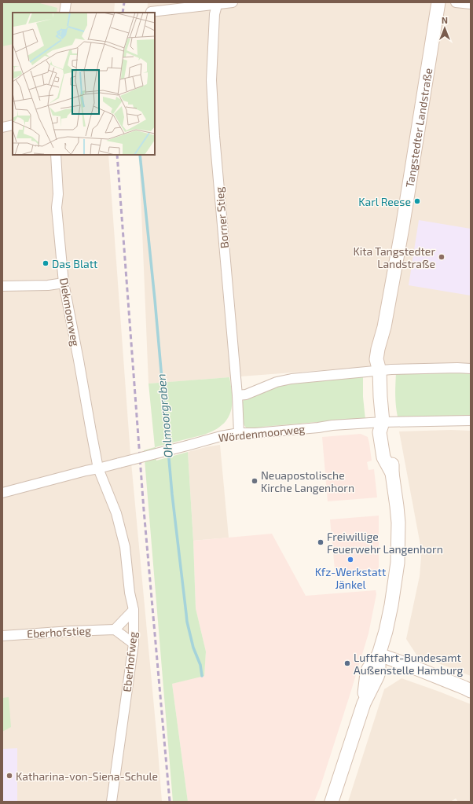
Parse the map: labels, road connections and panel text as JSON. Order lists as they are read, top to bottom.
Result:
{
  "streets": {
    "street": [
      "Tangstedter Landstraße",
      "Borner Stieg",
      "Diekmoorweg",
      "Wördenmoorweg",
      "Eberhofstieg",
      "Eberhofweg"
    ]
  },
  "crossings": [
    ["Tangstedter Landstraße", "Wördenmoorweg"],
    ["Borner Stieg", "Wördenmoorweg"],
    ["Diekmoorweg", "Wördenmoorweg"],
    ["Diekmoorweg", "Eberhofweg"],
    ["Wördenmoorweg", "Eberhofweg"]
  ],
  "water": ["Ohlmoorgraben"],
  "places": [
    "Karl Reese",
    "Kita Tangstedter Landstraße",
    "Das Blatt",
    "Neuapostolische Kirche Langenhorn",
    "Freiwillige Feuerwehr Langenhorn",
    "Kfz-Werkstatt Jänkel",
    "Luftfahrt-Bundesamt Außenstelle Hamburg",
    "Katharina-von-Siena-Schule"
  ],
  "north": "top"
}
